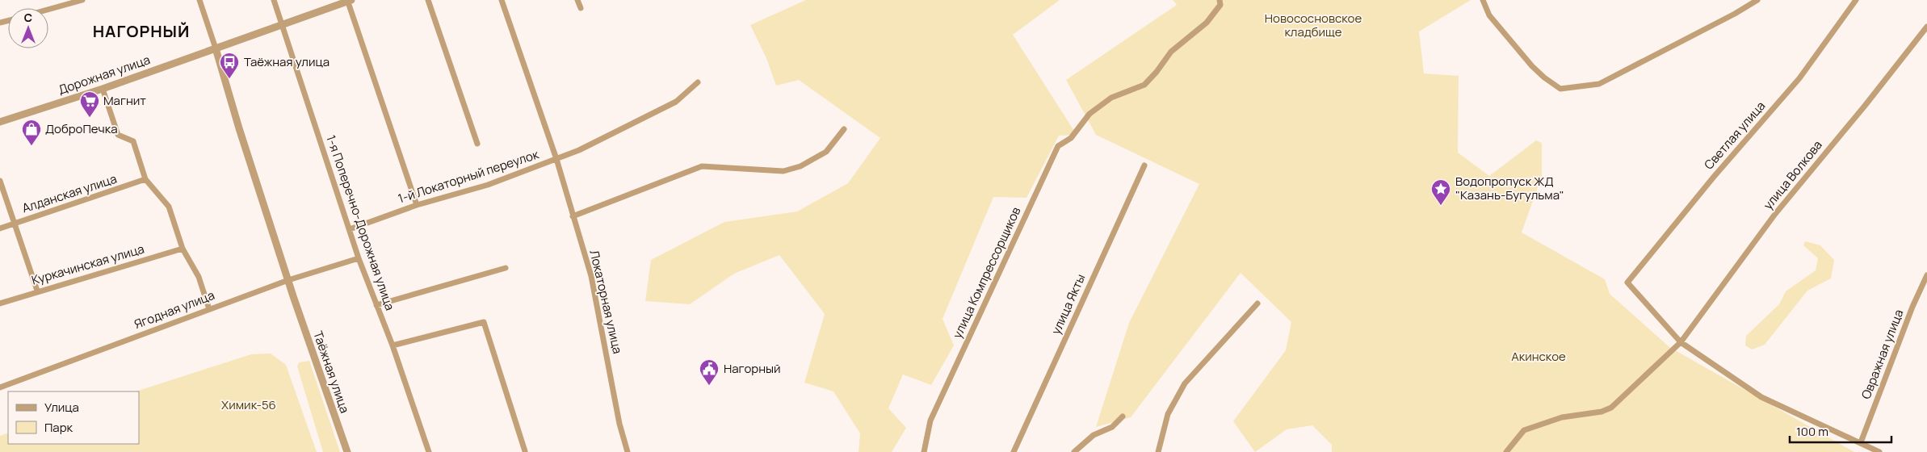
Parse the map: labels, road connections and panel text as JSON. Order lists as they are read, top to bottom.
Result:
{
  "streets": {
    "street": [
      "Дорожная улица",
      "Светлая улица",
      "улица Волкова",
      "1-й Локаторный переулок",
      "Алданская улица",
      "1-я Поперечно-Дорожная улица",
      "Куркачинская улица",
      "улица Компрессорщиков",
      "Локаторная улица",
      "улица Якты",
      "Ягодная улица",
      "Овражная улица",
      "Таёжная улица"
    ]
  },
  "crossings": [
    ["Дорожная улица", "1-я Поперечно-Дорожная улица"],
    ["Дорожная улица", "Таёжная улица"],
    ["Светлая улица", "улица Волкова"],
    ["1-й Локаторный переулок", "1-я Поперечно-Дорожная улица"],
    ["1-й Локаторный переулок", "Локаторная улица"],
    ["1-я Поперечно-Дорожная улица", "Ягодная улица"],
    ["Ягодная улица", "Таёжная улица"]
  ],
  "districts": ["НАГОРНЫЙ"],
  "parks": ["Новососновское кладбище", "Акинское", "Химик-56"],
  "places": {
    "bus stop": ["Таёжная улица"],
    "supermarket": ["Магнит"],
    "shop": ["ДоброПечка"],
    "place": ["Водопропуск ЖД \"Казань-Бугульма\""],
    "public building": ["Нагорный"]
  },
  "legend": ["Улица", "Парк"],
  "scale_bar": "100 m",
  "north": "top"
}
